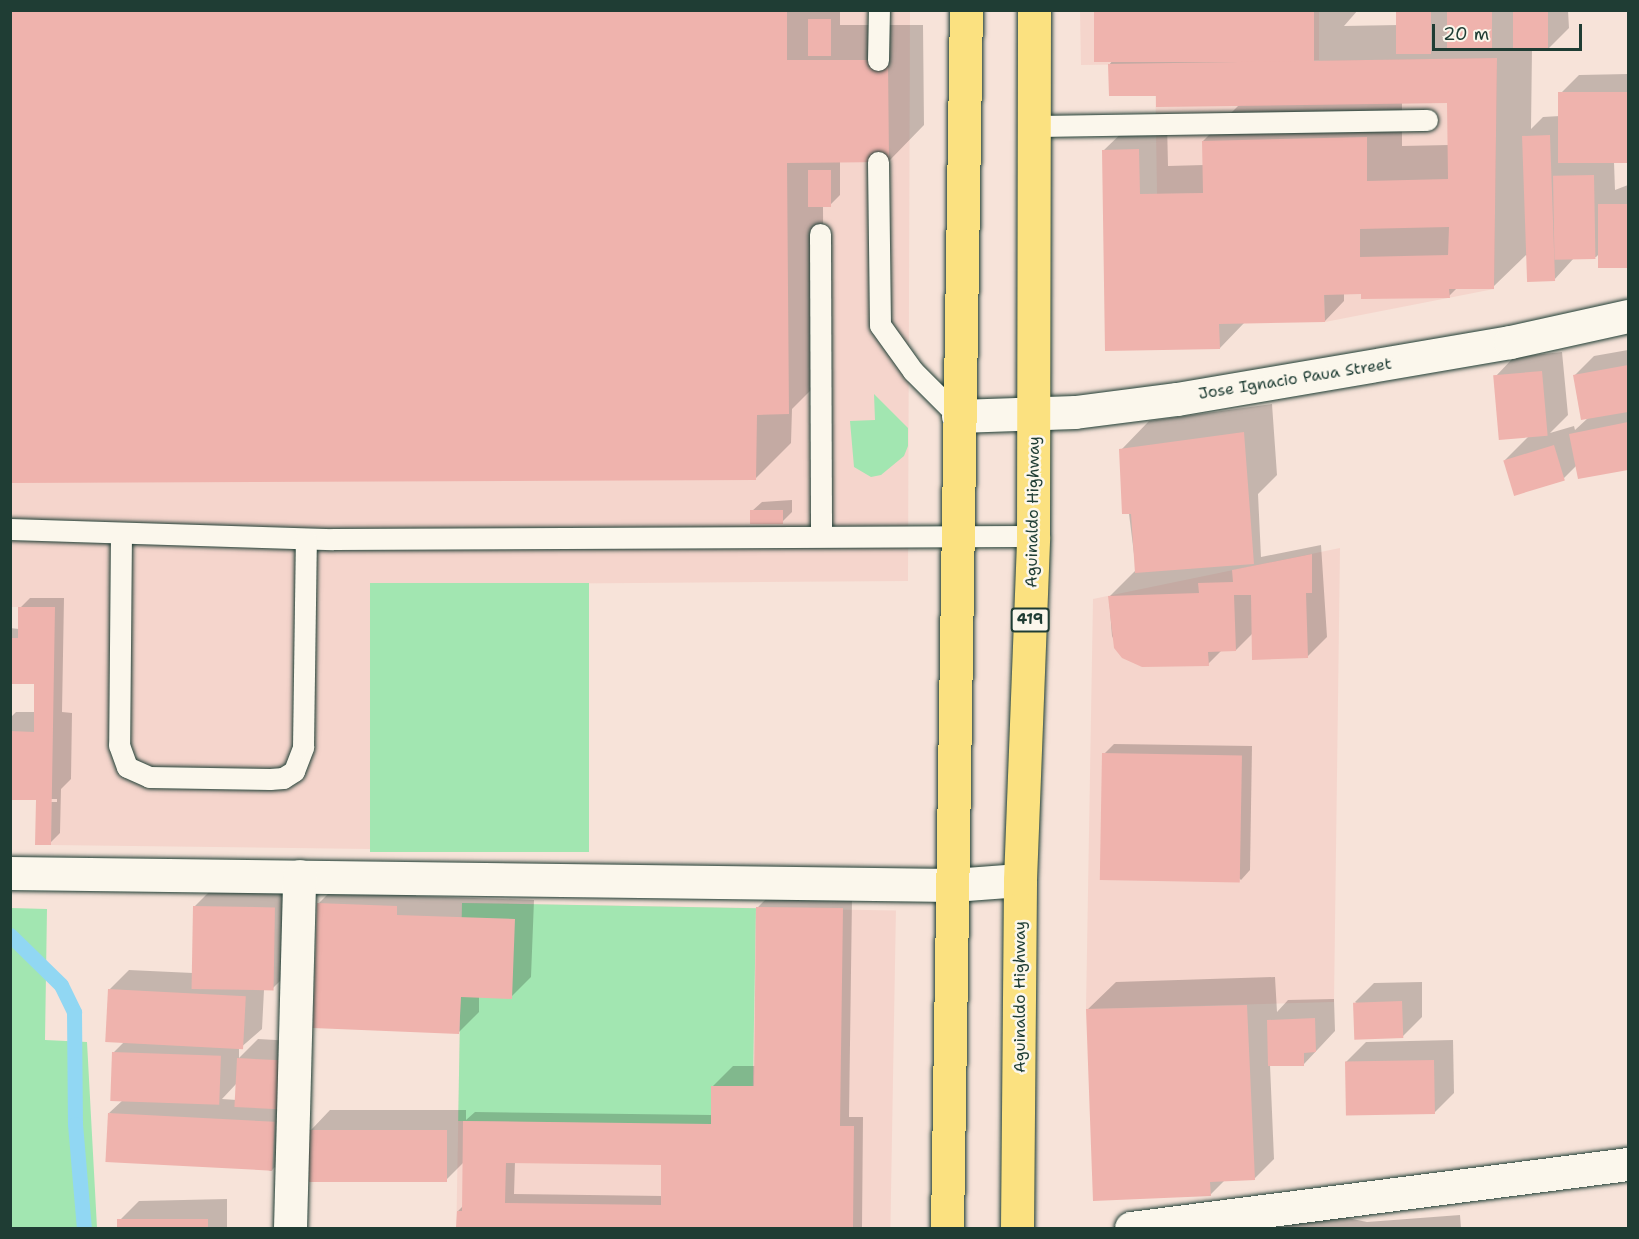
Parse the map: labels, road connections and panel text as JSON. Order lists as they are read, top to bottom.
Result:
{
  "streets": {
    "highway": ["Aguinaldo Highway", "419"],
    "street": ["Jose Ignacio Paua Street"]
  },
  "crossings": [
    ["Jose Ignacio Paua Street", "Aguinaldo Highway"]
  ],
  "scale_bar": "20 m"
}
